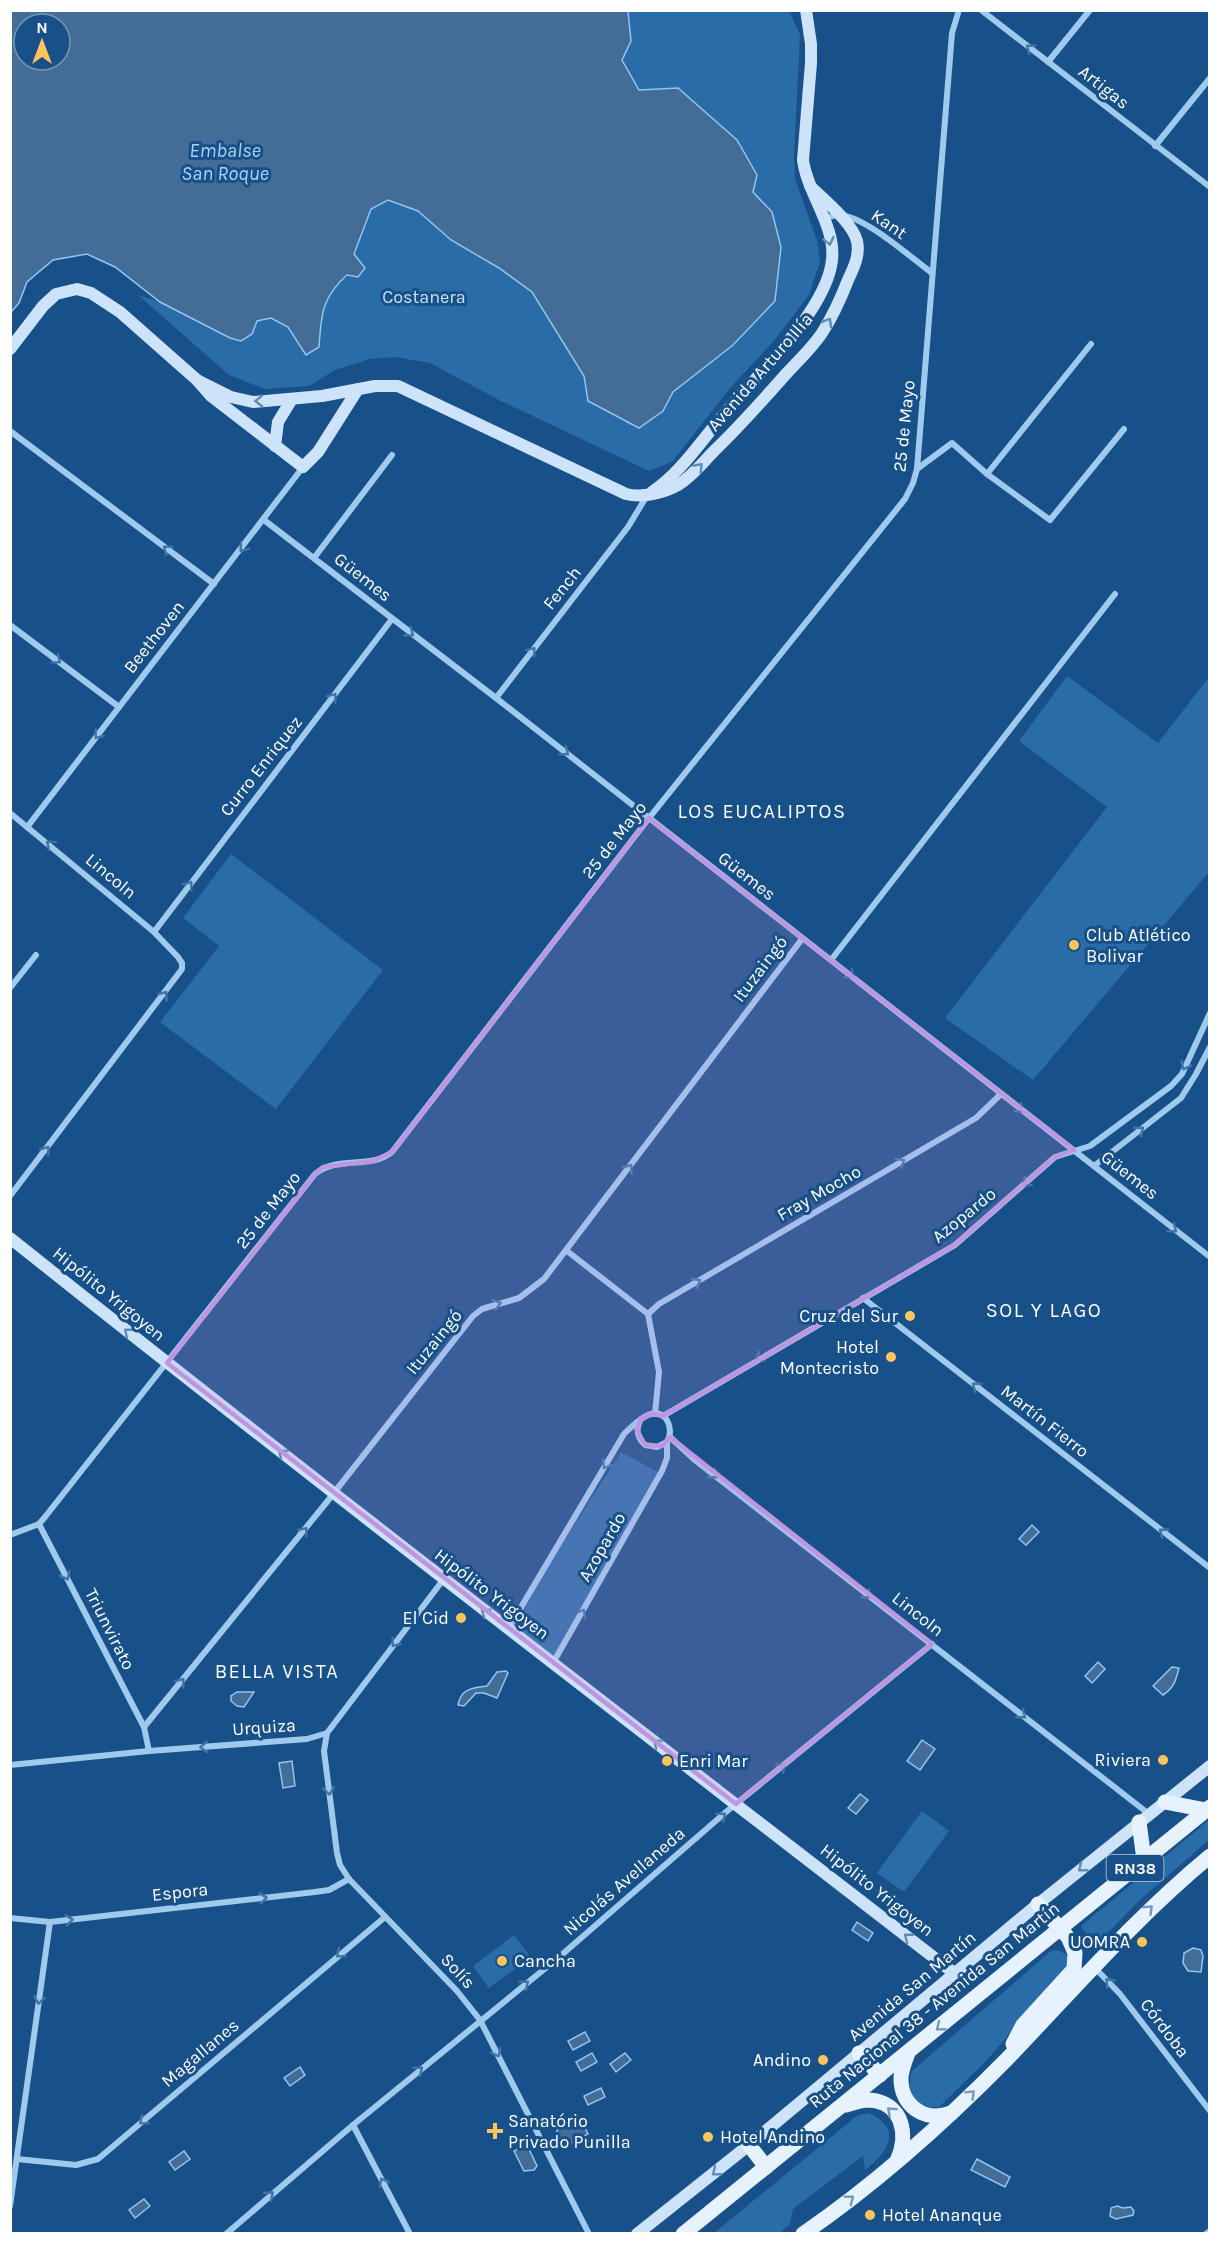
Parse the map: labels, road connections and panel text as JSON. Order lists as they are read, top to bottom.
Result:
{
  "streets": {
    "main road": [
      "Avenida Arturo Ilía",
      "Hipólito Yrigoyen",
      "RN38",
      "Avenida San Martín",
      "Ruta Nacional 38 - Avenida San Martín"
    ],
    "street": [
      "Artigas",
      "Kant",
      "25 de Mayo",
      "Güemes",
      "Fench",
      "Beethoven",
      "Curro Enriquez",
      "Lincoln",
      "Ituzaingó",
      "Fray Mocho",
      "Azopardo",
      "Martín Fierro",
      "Triunvirato",
      "Urquiza",
      "Nicolás Avellaneda",
      "Espora",
      "Solís",
      "Córdoba",
      "Magallanes"
    ]
  },
  "crossings": [
    ["Kant", "Avenida Arturo Ilía"],
    ["Kant", "25 de Mayo"],
    ["Avenida Arturo Ilía", "Fench"],
    ["Avenida Arturo Ilía", "Beethoven"],
    ["25 de Mayo", "Güemes"],
    ["25 de Mayo", "Hipólito Yrigoyen"],
    ["25 de Mayo", "Triunvirato"],
    ["Güemes", "Fench"],
    ["Güemes", "Beethoven"],
    ["Güemes", "Curro Enriquez"],
    ["Güemes", "Ituzaingó"],
    ["Güemes", "Fray Mocho"],
    ["Güemes", "Azopardo"],
    ["Beethoven", "Lincoln"],
    ["Curro Enriquez", "Lincoln"],
    ["Lincoln", "Azopardo"],
    ["Lincoln", "Nicolás Avellaneda"],
    ["Lincoln", "Avenida San Martín"],
    ["Ituzaingó", "Hipólito Yrigoyen"],
    ["Ituzaingó", "Triunvirato"],
    ["Azopardo", "Hipólito Yrigoyen"],
    ["Azopardo", "Martín Fierro"],
    ["Hipólito Yrigoyen", "Nicolás Avellaneda"],
    ["Hipólito Yrigoyen", "Avenida San Martín"],
    ["Triunvirato", "Urquiza"],
    ["Urquiza", "Solís"],
    ["RN38", "Córdoba"],
    ["Nicolás Avellaneda", "Solís"],
    ["Espora", "Solís"],
    ["Solís", "Magallanes"]
  ],
  "one_way": [
    "Güemes",
    "Fench",
    "Beethoven",
    "Curro Enriquez",
    "Ituzaingó",
    "Fray Mocho",
    "Hipólito Yrigoyen",
    "Martín Fierro",
    "Triunvirato",
    "Urquiza",
    "Nicolás Avellaneda",
    "Espora",
    "Solís",
    "Córdoba",
    "Magallanes"
  ],
  "districts": ["LOS EUCALIPTOS", "SOL Y LAGO", "BELLA VISTA"],
  "water": ["Embalse San Roque"],
  "parks": ["Costanera"],
  "places": {
    "other": [
      "Club Atlético Bolivar",
      "Cruz del Sur",
      "Hotel Montecristo",
      "El Cid",
      "Riviera",
      "Enri Mar",
      "UOMRA",
      "Cancha",
      "Andino",
      "Hotel Andino",
      "Hotel Ananque"
    ],
    "health": ["Sanatório Privado Punilla"]
  },
  "north": "top"
}
